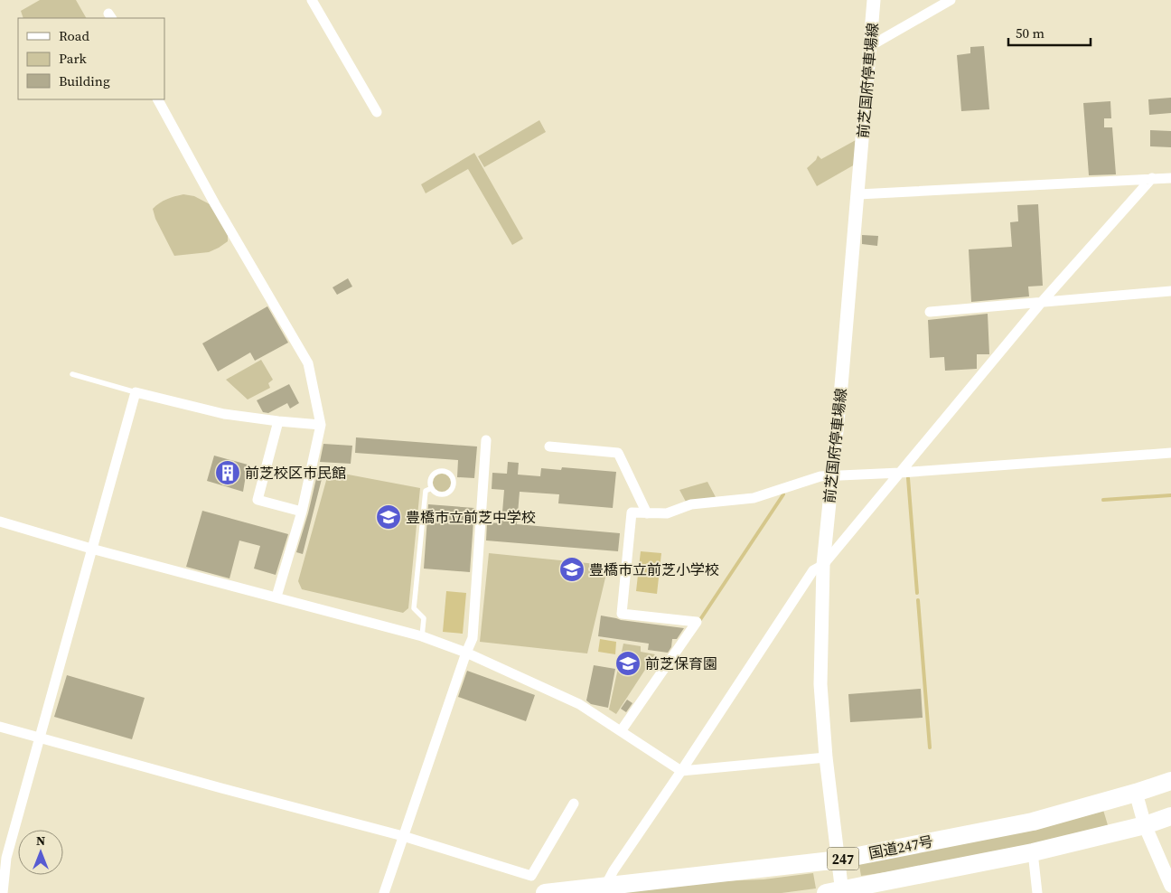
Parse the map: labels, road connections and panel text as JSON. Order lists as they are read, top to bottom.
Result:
{
  "streets": {
    "highway": ["国道247号", "247"],
    "main road": ["前芝国府停車場線"]
  },
  "crossings": [
    ["前芝国府停車場線", "国道247号"],
    ["前芝国府停車場線", "247"]
  ],
  "places": {
    "building": ["前芝校区市民館"],
    "school or university": ["豊橋市立前芝中学校", "豊橋市立前芝小学校", "前芝保育園"]
  },
  "legend": ["Road", "Park", "Building"],
  "scale_bar": "50 m",
  "north": "top"
}
